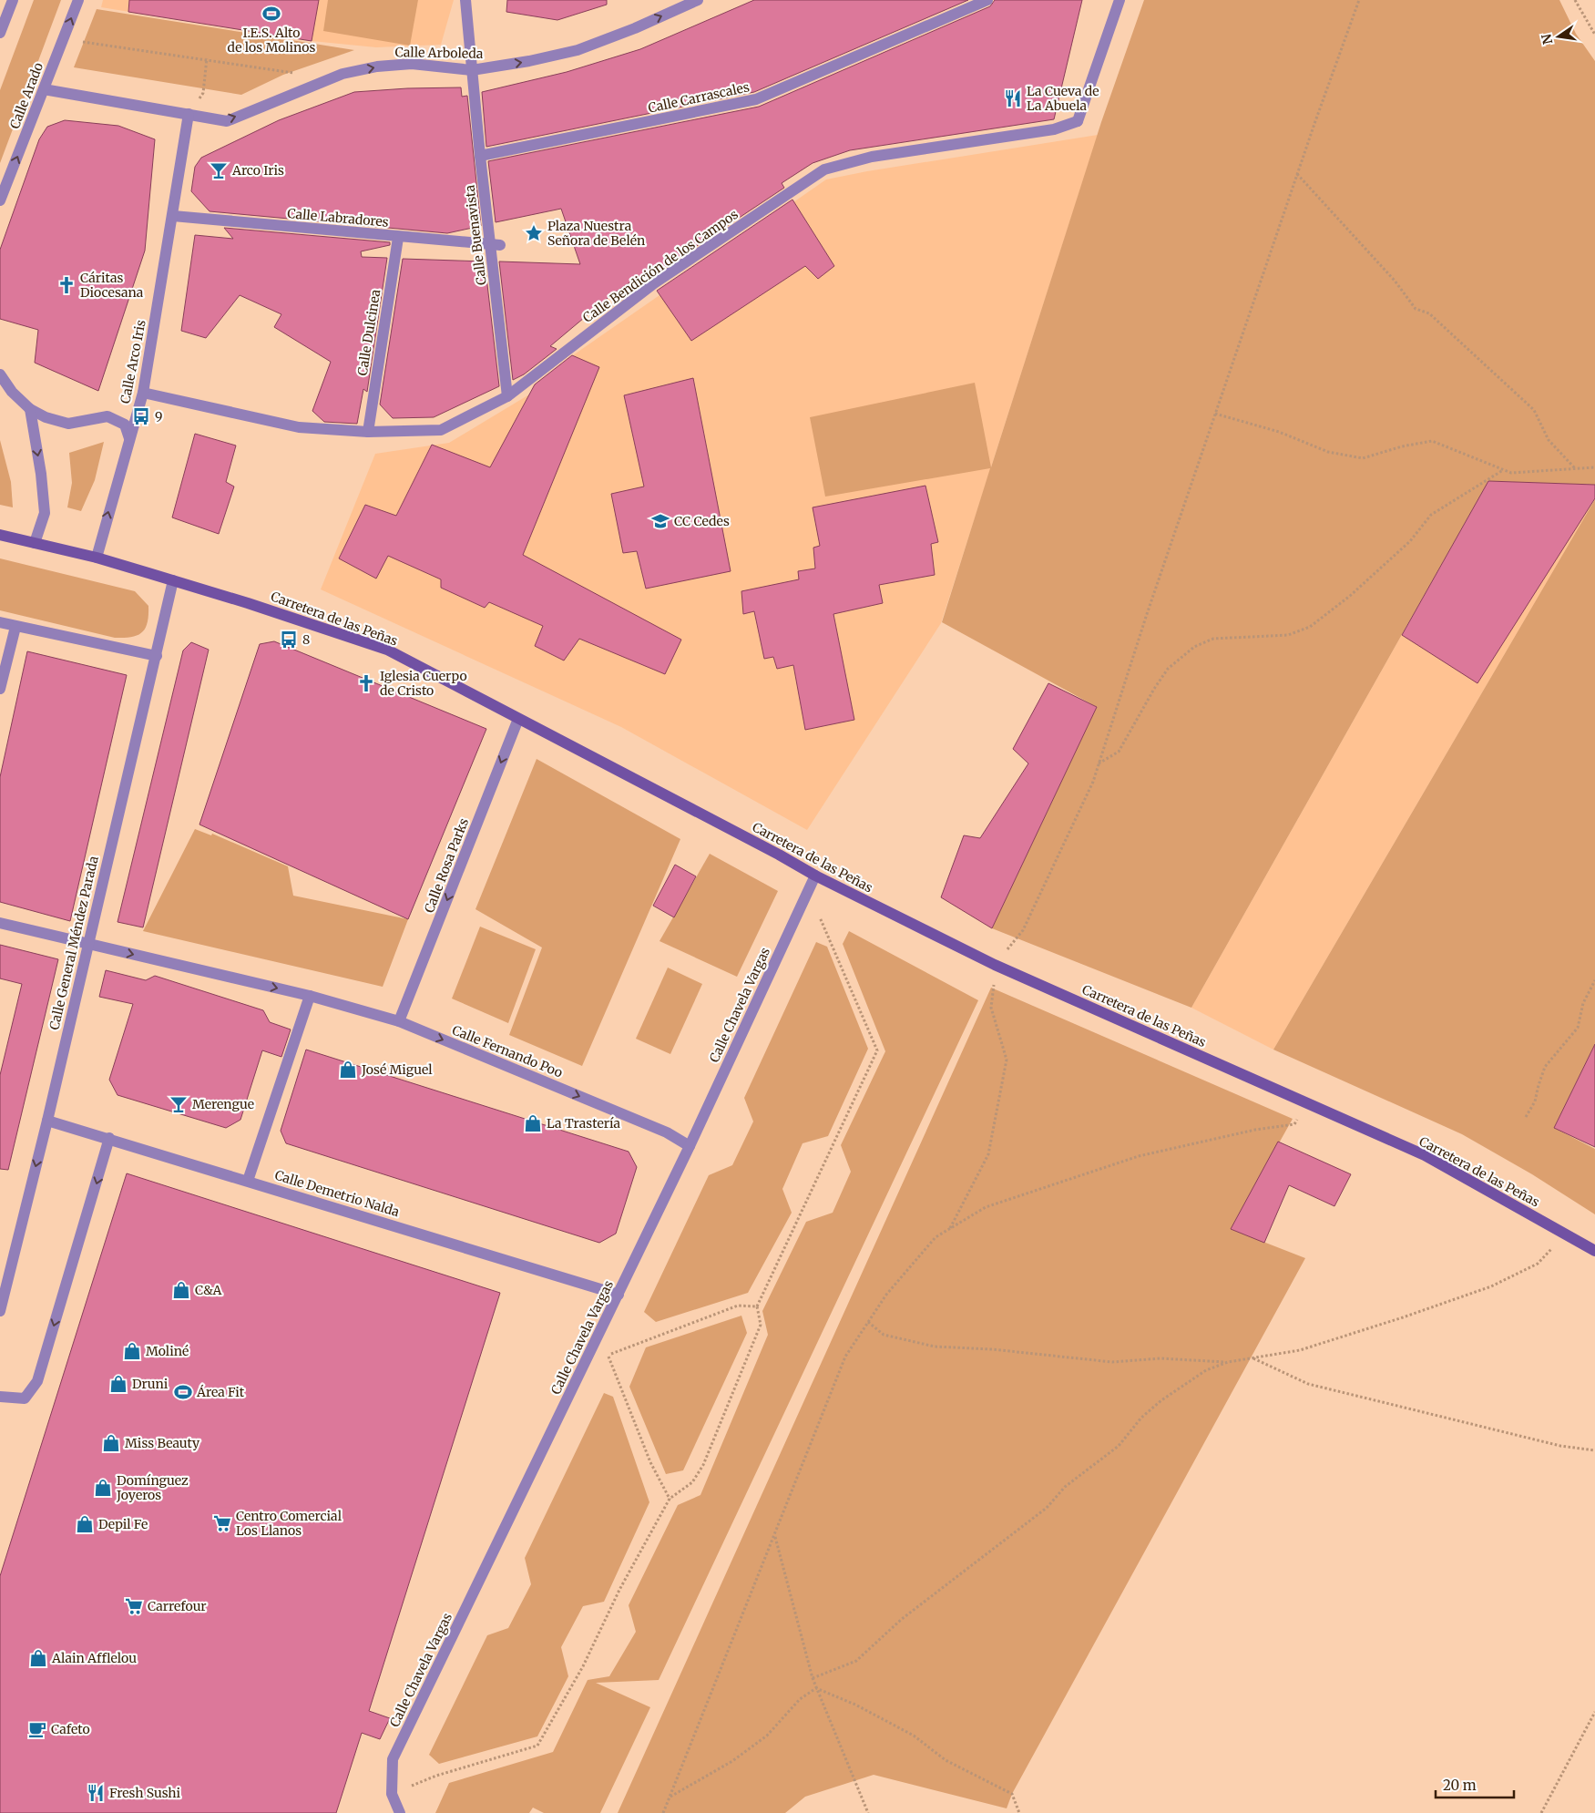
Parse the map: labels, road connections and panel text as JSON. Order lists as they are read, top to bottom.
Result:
{
  "streets": {
    "main road": ["Carretera de las Peñas"],
    "street": [
      "Calle Arboleda",
      "Calle Arado",
      "Calle Carrascales",
      "Calle Labradores",
      "Calle Buenavista",
      "Calle Bendición de los Campos",
      "Calle Dulcinea",
      "Calle Arco Iris",
      "Calle Rosa Parks",
      "Calle General Méndez Parada",
      "Calle Chavela Vargas",
      "Calle Fernando Poo",
      "Calle Demetrio Nalda"
    ]
  },
  "crossings": [
    ["Calle Arboleda", "Calle Arado"],
    ["Calle Arboleda", "Calle Buenavista"],
    ["Calle Arboleda", "Calle Arco Iris"],
    ["Calle Carrascales", "Calle Buenavista"],
    ["Calle Labradores", "Calle Buenavista"],
    ["Calle Labradores", "Calle Dulcinea"],
    ["Calle Labradores", "Calle Arco Iris"],
    ["Calle Buenavista", "Calle Bendición de los Campos"],
    ["Calle Bendición de los Campos", "Calle Dulcinea"],
    ["Calle Bendición de los Campos", "Calle Arco Iris"],
    ["Calle Arco Iris", "Carretera de las Peñas"],
    ["Carretera de las Peñas", "Calle Rosa Parks"],
    ["Carretera de las Peñas", "Calle General Méndez Parada"],
    ["Carretera de las Peñas", "Calle Chavela Vargas"],
    ["Calle Rosa Parks", "Calle Fernando Poo"],
    ["Calle General Méndez Parada", "Calle Fernando Poo"],
    ["Calle General Méndez Parada", "Calle Demetrio Nalda"],
    ["Calle Chavela Vargas", "Calle Fernando Poo"],
    ["Calle Chavela Vargas", "Calle Demetrio Nalda"]
  ],
  "one_way": [
    "Calle Arboleda",
    "Calle Arado",
    "Calle Rosa Parks",
    "Calle Fernando Poo"
  ],
  "places": {
    "sports": ["I.E.S. Alto de los Molinos", "Área Fit"],
    "restaurant": ["La Cueva de La Abuela", "Fresh Sushi"],
    "bar": ["Arco Iris", "Merengue"],
    "place": ["Plaza Nuestra Señora de Belén"],
    "church": ["Cáritas Diocesana", "Iglesia Cuerpo de Cristo"],
    "bus stop": ["9", "8"],
    "school or university": ["CC Cedes"],
    "shop": [
      "José Miguel",
      "La Trastería",
      "C&A",
      "Moliné",
      "Druni",
      "Miss Beauty",
      "Domínguez Joyeros",
      "Depil Fe",
      "Alain Afflelou"
    ],
    "supermarket": ["Centro Comercial Los Llanos", "Carrefour"],
    "cafe": ["Cafeto"]
  },
  "scale_bar": "20 m",
  "north": "left"
}
